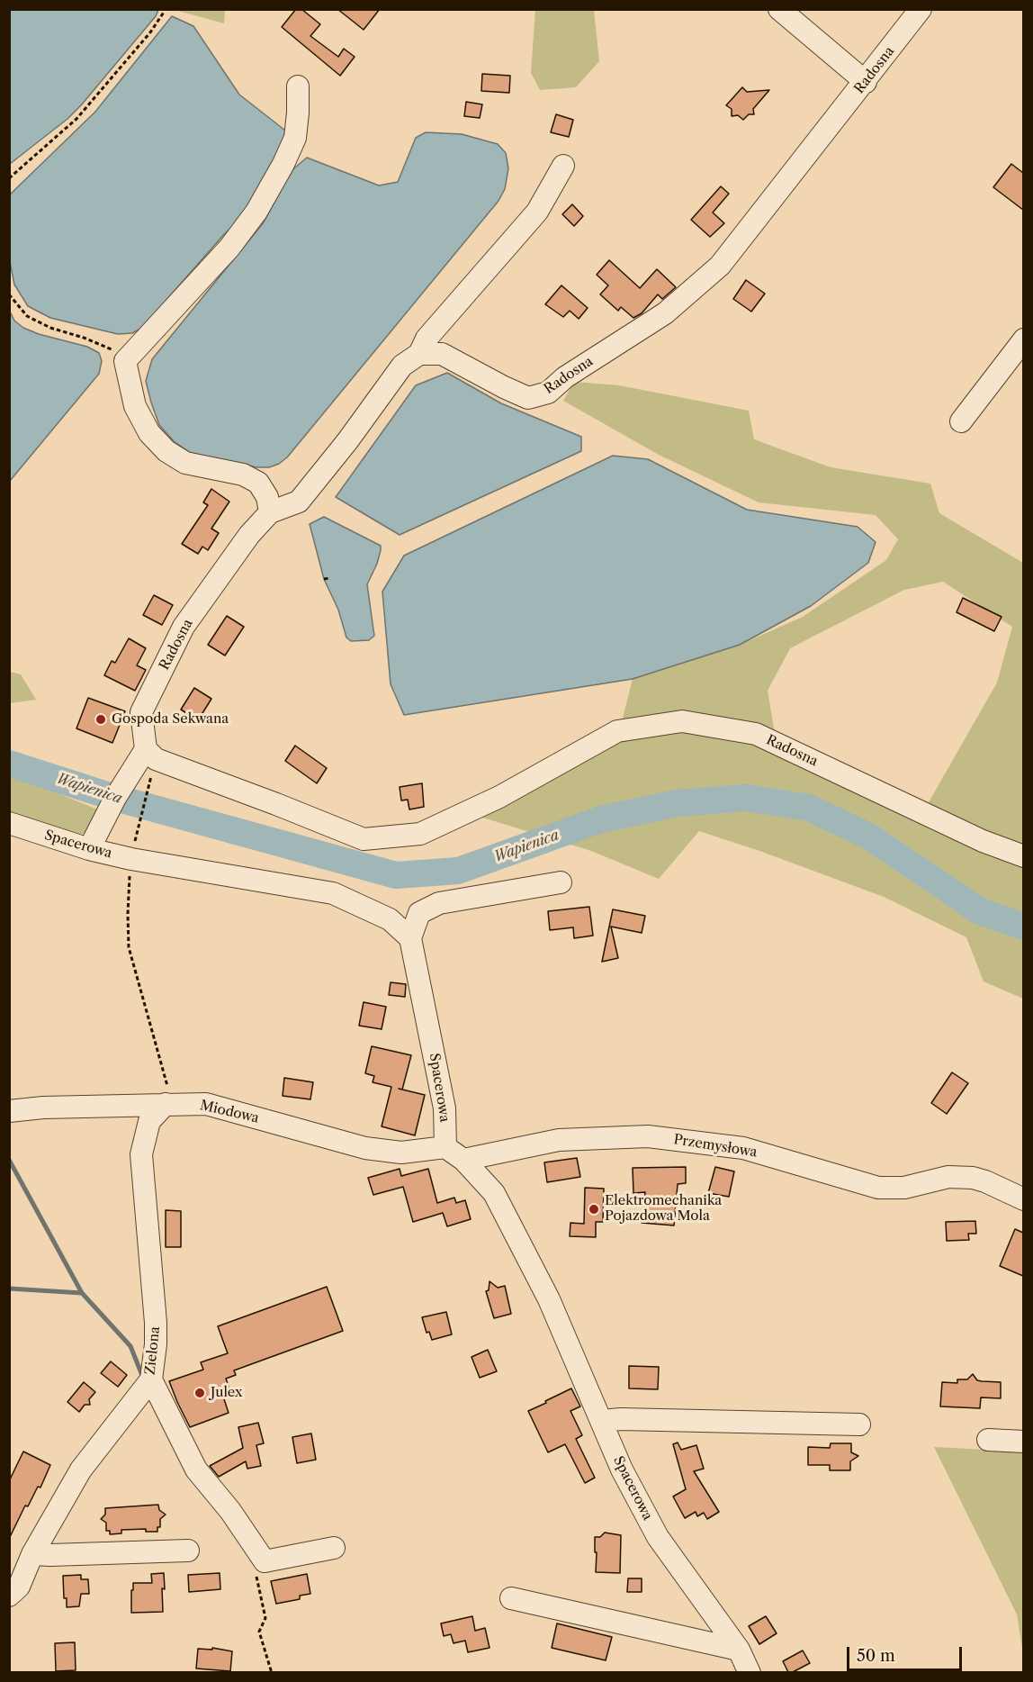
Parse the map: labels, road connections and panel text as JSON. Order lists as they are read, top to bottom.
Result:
{
  "streets": {
    "street": [
      "Radosna",
      "Spacerowa",
      "Miodowa",
      "Przemysłowa",
      "Zielona"
    ]
  },
  "crossings": [
    ["Spacerowa", "Miodowa"],
    ["Spacerowa", "Przemysłowa"],
    ["Miodowa", "Zielona"]
  ],
  "water": ["Wapienica"],
  "places": ["Gospoda Sekwana", "Elektromechanika Pojazdowa Mola", "Julex"],
  "scale_bar": "50 m"
}
